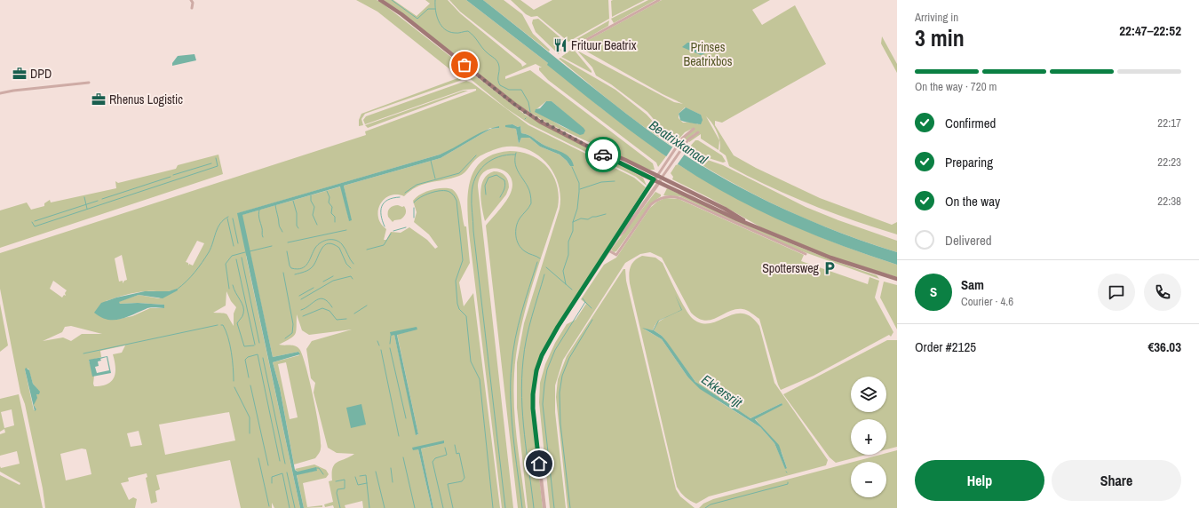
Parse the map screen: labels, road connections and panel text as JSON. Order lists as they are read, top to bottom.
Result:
{
  "water": ["Beatrixkanaal", "Ekkersrijt"],
  "parks": ["Prinses Beatrixbos"],
  "places": {
    "restaurant": ["Frituur Beatrix"],
    "office": ["DPD", "Rhenus Logistic"],
    "parking": ["Spottersweg"]
  },
  "page": {
    "heading": ["3 min", "Arriving in", "22:47–22:52"],
    "panel": [
      "Sam",
      "Courier · 4.6",
      "Order #2125",
      "€36.03"
    ],
    "bar": "On the way · 720 m",
    "list": [
      ["Confirmed", "22:17"],
      ["Preparing", "22:23"],
      ["On the way", "22:38"],
      "Delivered"
    ],
    "round": "S",
    "map_buttons": ["+", "−"],
    "buttons": ["Help", "Share"]
  }
}
